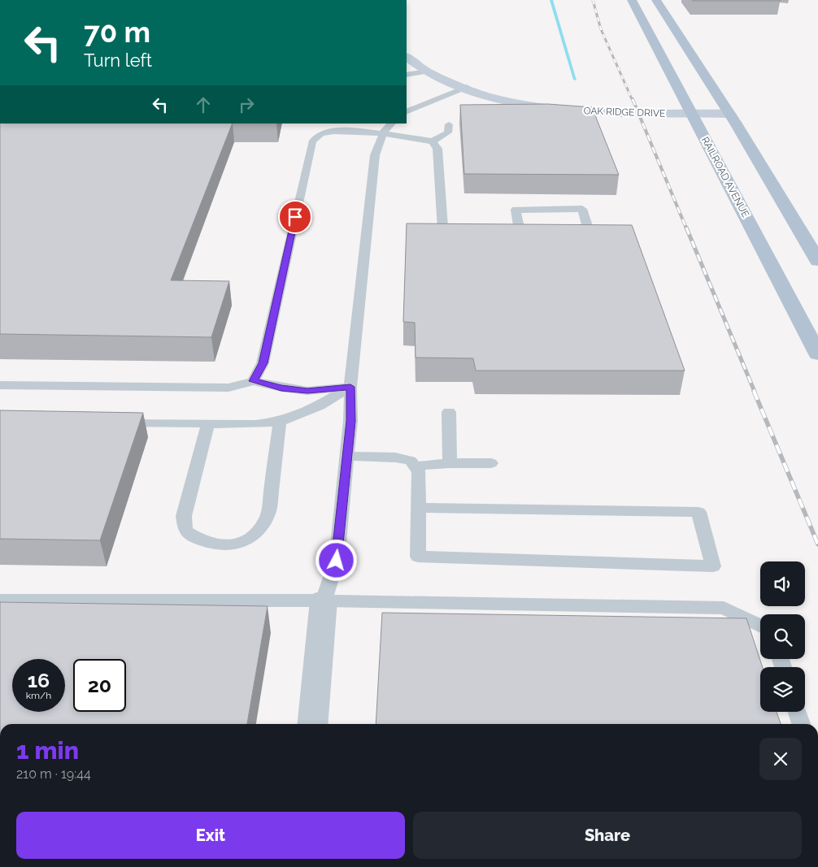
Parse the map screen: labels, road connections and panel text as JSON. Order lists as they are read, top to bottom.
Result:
{
  "streets": {
    "main road": ["OAK RIDGE DRIVE", "RAILROAD AVENUE"]
  },
  "crossings": [
    ["OAK RIDGE DRIVE", "RAILROAD AVENUE"]
  ],
  "page": {
    "turn": ["70 m", "Turn left"],
    "speed": "16 km/h",
    "limit": "20",
    "heading": ["1 min", "210 m · 19:44"],
    "buttons": ["Exit", "Share"]
  }
}
